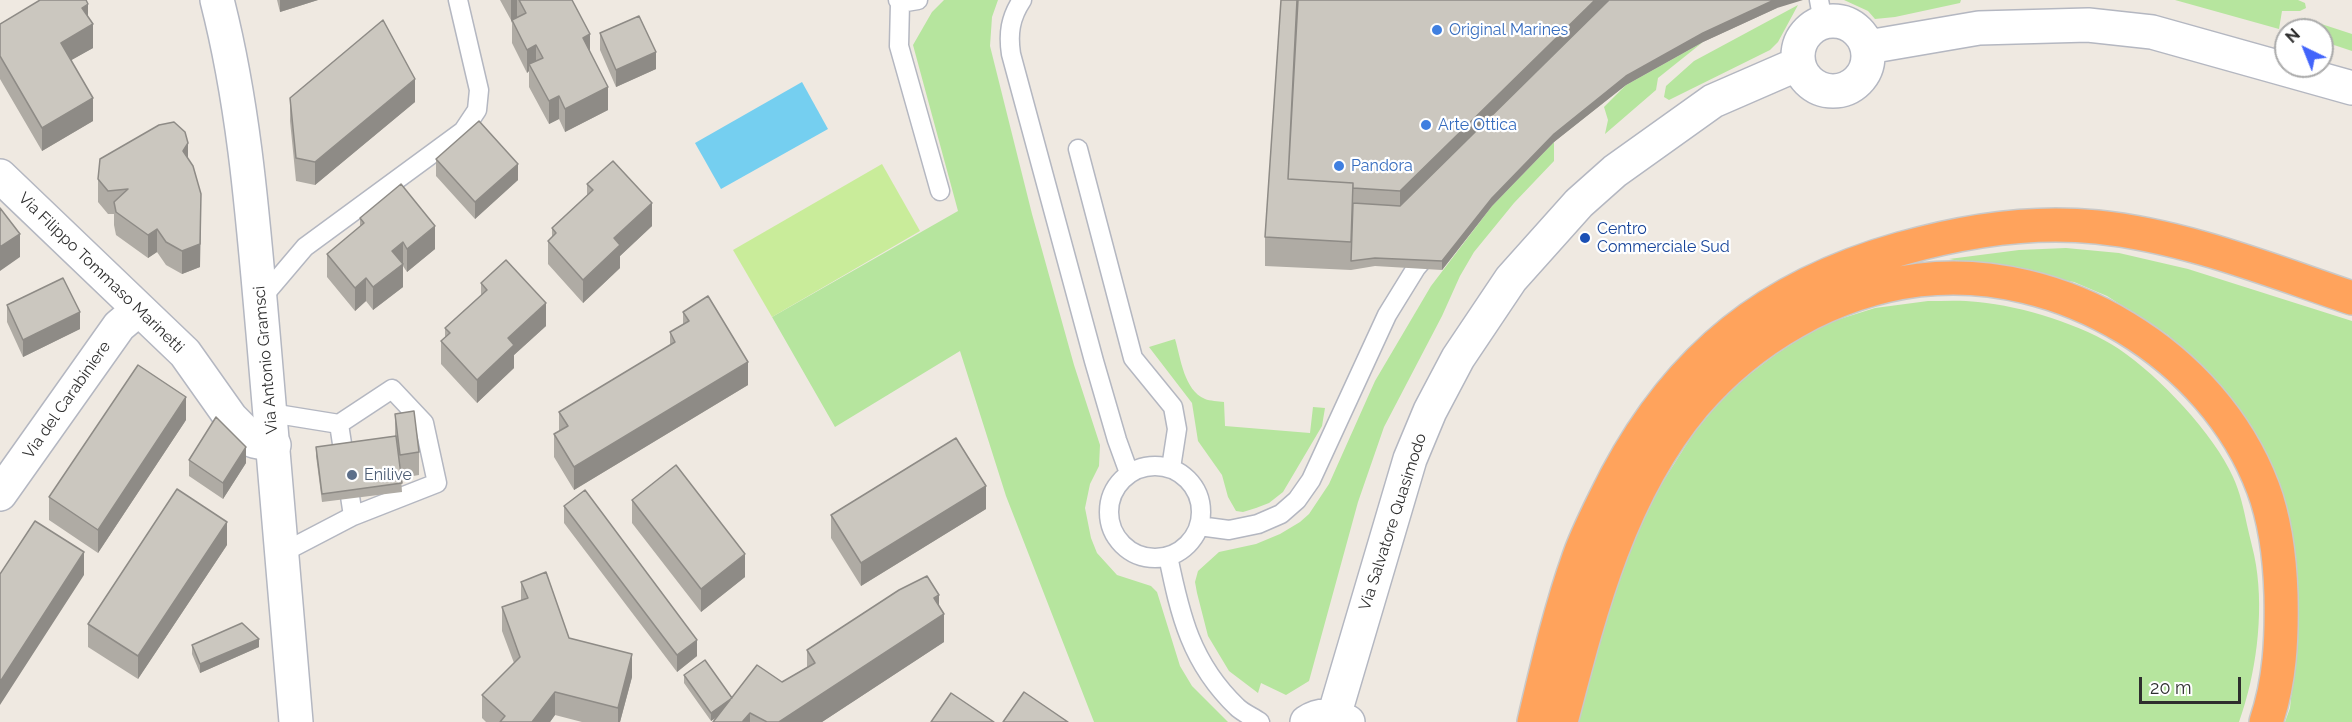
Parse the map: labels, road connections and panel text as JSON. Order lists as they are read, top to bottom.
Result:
{
  "streets": {
    "street": [
      "Via Filippo Tommaso Marinetti",
      "Via Antonio Gramsci",
      "Via del Carabiniere",
      "Via Salvatore Quasimodo"
    ]
  },
  "crossings": [
    ["Via Filippo Tommaso Marinetti", "Via Antonio Gramsci"],
    ["Via Filippo Tommaso Marinetti", "Via del Carabiniere"]
  ],
  "places": [
    "Original Marines",
    "Arte Ottica",
    "Pandora",
    "Centro Commerciale Sud",
    "Enilive"
  ],
  "scale_bar": "20 m",
  "north": "top left"
}
